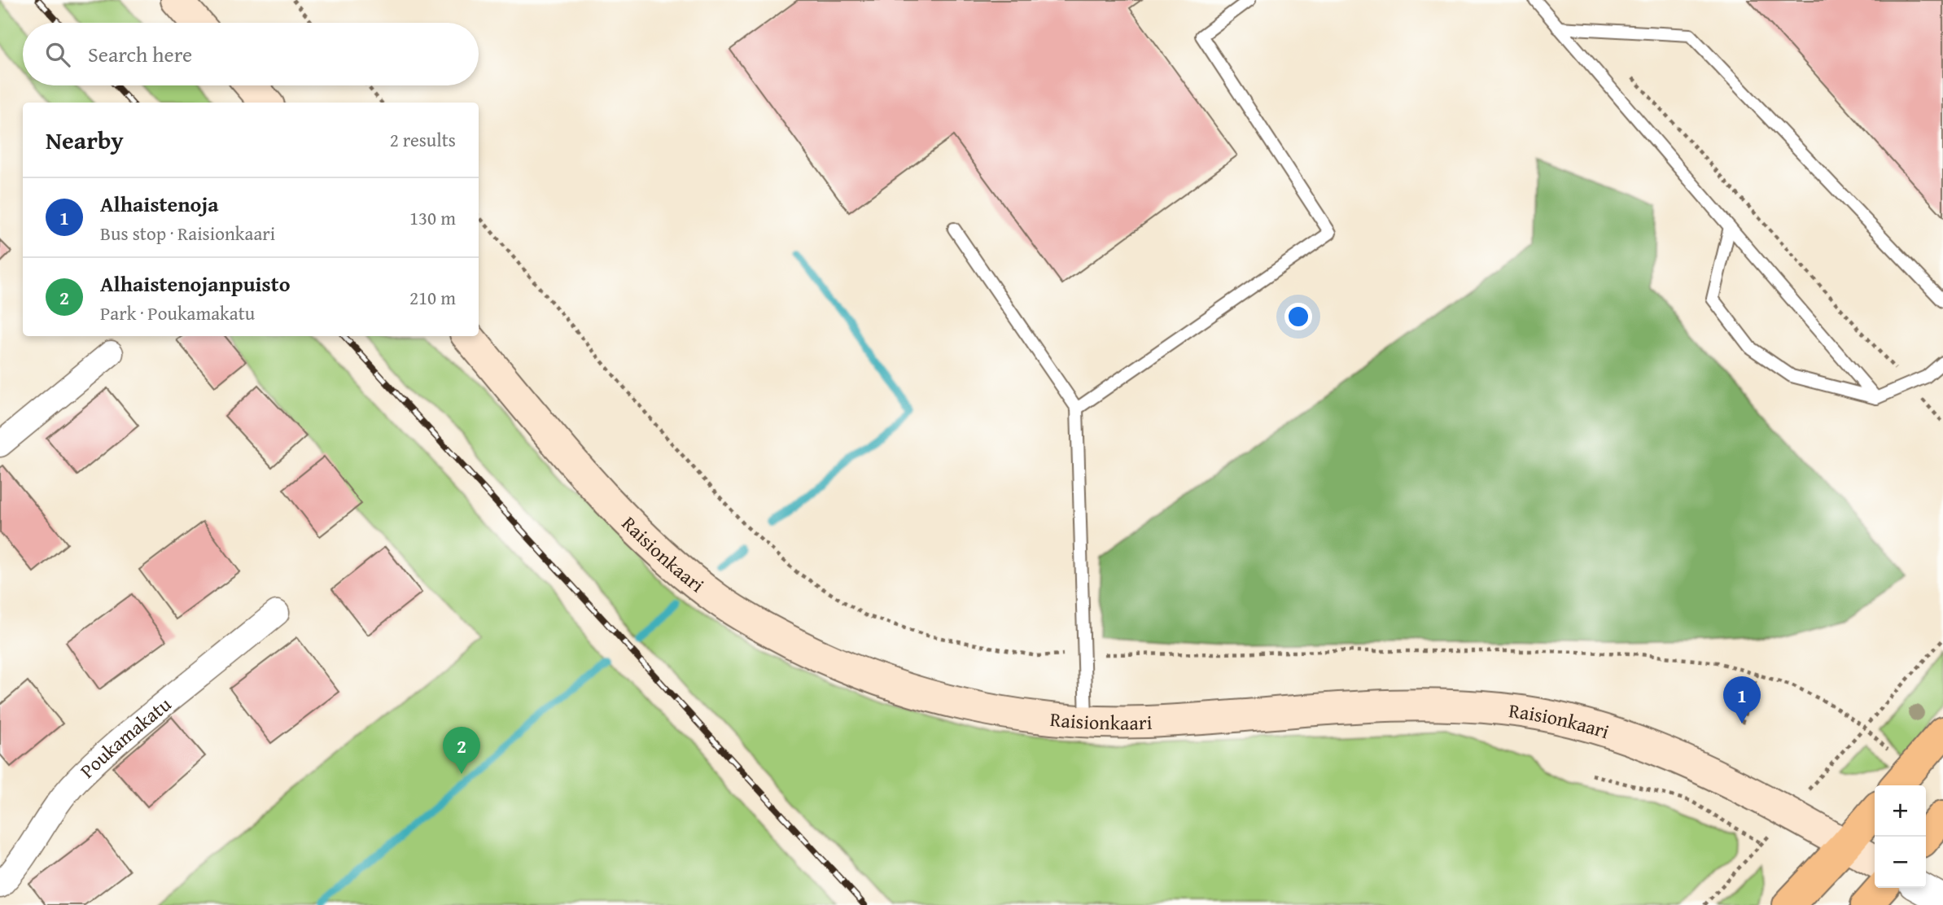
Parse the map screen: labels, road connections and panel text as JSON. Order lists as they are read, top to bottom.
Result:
{
  "streets": {
    "main road": ["Raisionkaari"],
    "street": ["Poukamakatu"]
  },
  "page": {
    "search": "Search here",
    "heading": ["Nearby", "2 results"],
    "list": [
      {
        "mark": "1",
        "name": "Alhaistenoja",
        "note": "Bus stop · Raisionkaari",
        "value": "130 m"
      },
      {
        "mark": "2",
        "name": "Alhaistenojanpuisto",
        "note": "Park · Poukamakatu",
        "value": "210 m"
      }
    ],
    "pins": ["1", "2"],
    "map_buttons": ["+", "−"]
  }
}
